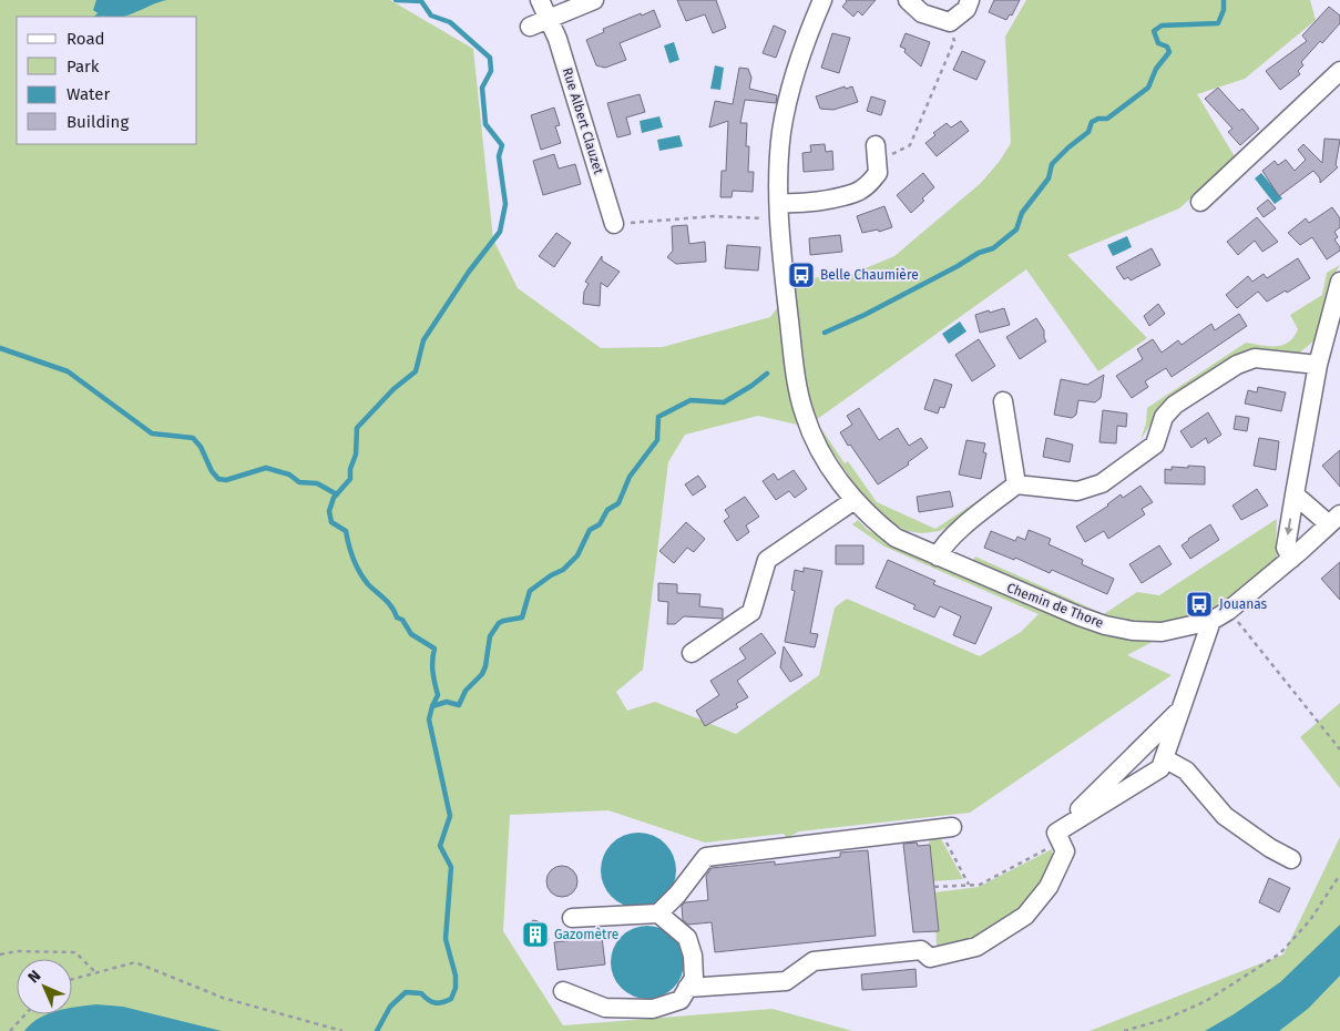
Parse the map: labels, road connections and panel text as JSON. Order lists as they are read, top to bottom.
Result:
{
  "streets": {
    "street": ["Rue Albert Clauzet", "Chemin de Thore"]
  },
  "places": {
    "bus stop": ["Belle Chaumière", "Jouanas"],
    "building": ["Gazomètre"]
  },
  "legend": [
    "Road",
    "Park",
    "Water",
    "Building"
  ],
  "north": "top left"
}
